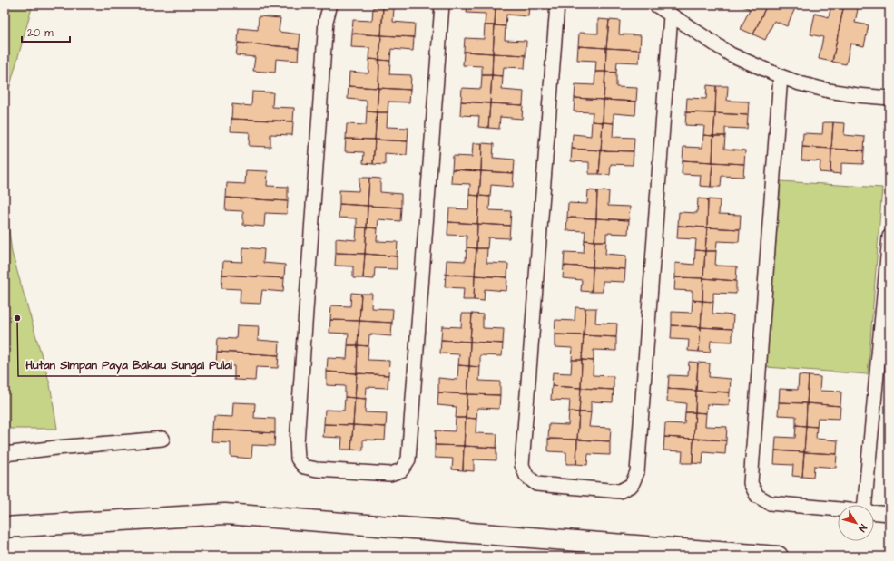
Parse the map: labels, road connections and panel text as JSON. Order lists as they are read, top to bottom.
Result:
{
  "places": ["Hutan Simpan Paya Bakau Sungai Pulai"],
  "scale_bar": "20 m",
  "north": "bottom right"
}
